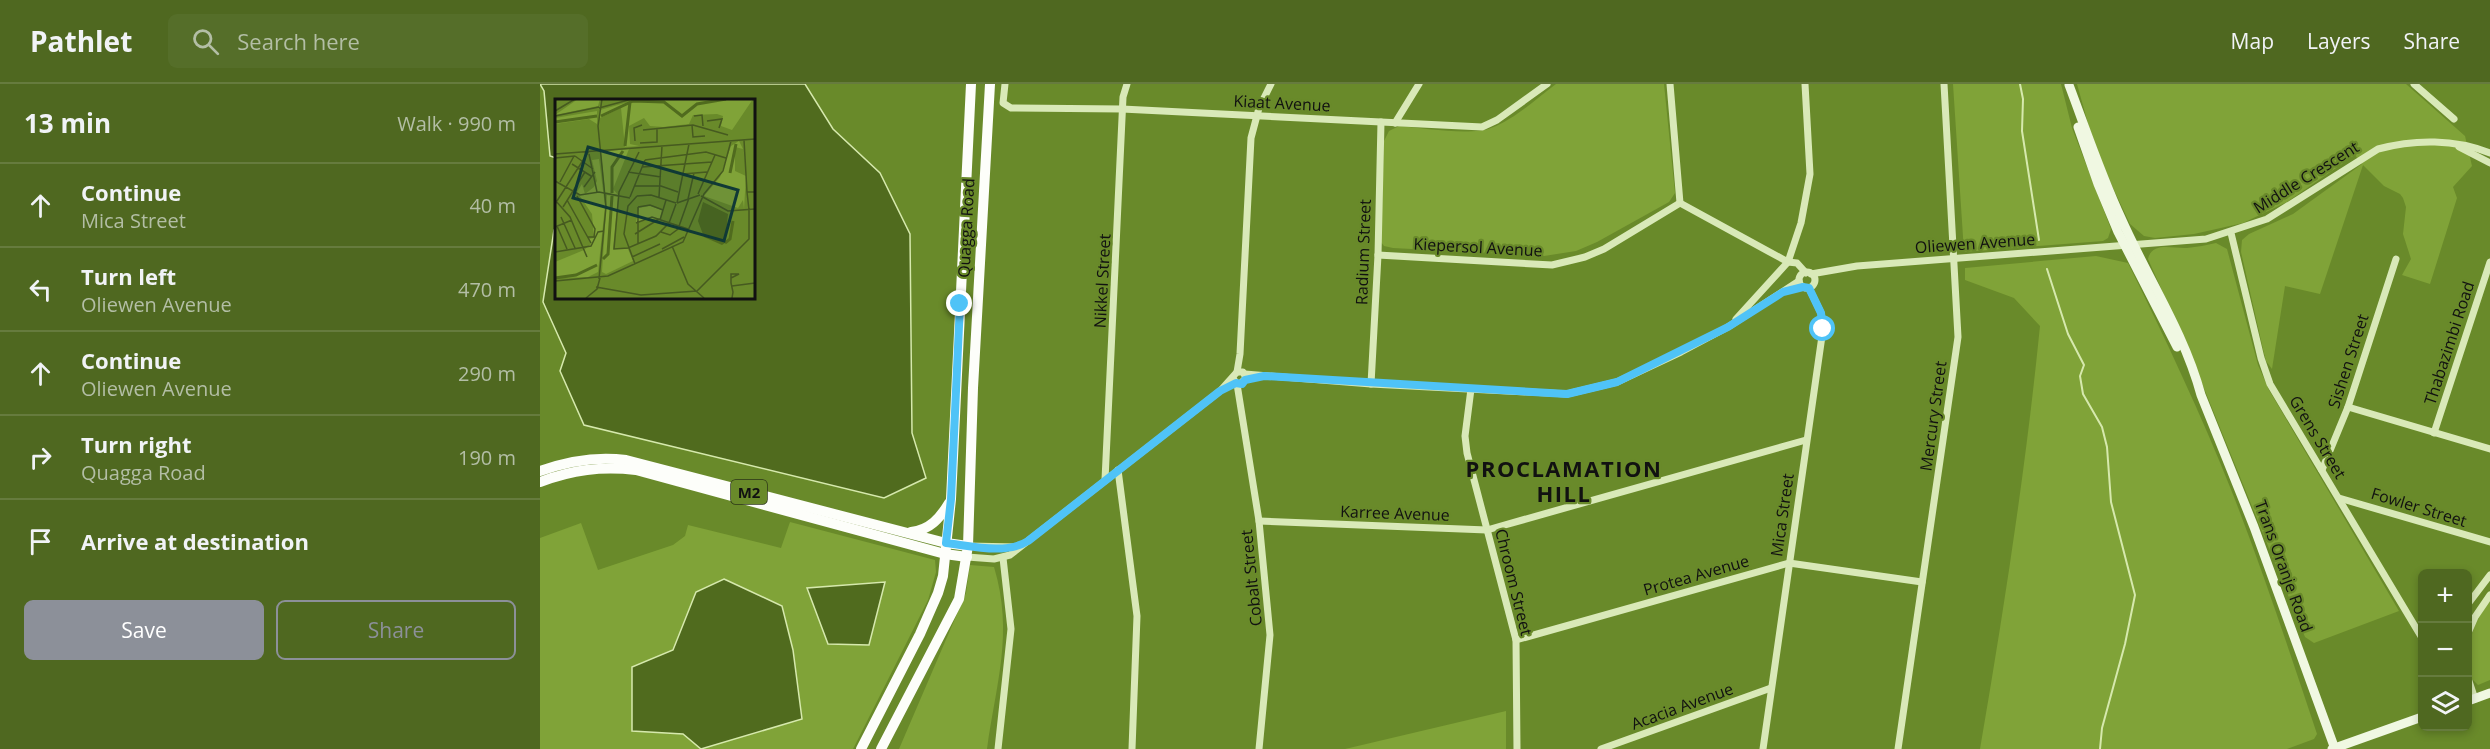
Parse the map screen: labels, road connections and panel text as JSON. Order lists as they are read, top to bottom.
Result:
{
  "streets": {
    "main road": ["Quagga Road", "M2", "Trans Oranje Road"],
    "street": [
      "Kiaat Avenue",
      "Middle Crescent",
      "Oliewen Avenue",
      "Kiepersol Avenue",
      "Radium Street",
      "Nikkel Street",
      "Thabazimbi Road",
      "Sishen Street",
      "Mercury Street",
      "Grens Street",
      "Fowler Street",
      "Karree Avenue",
      "Mica Street",
      "Protea Avenue",
      "Cobalt Street",
      "Chroom Street",
      "Acacia Avenue"
    ]
  },
  "crossings": [
    ["Kiaat Avenue", "Radium Street"],
    ["Kiaat Avenue", "Nikkel Street"],
    ["Kiaat Avenue", "Cobalt Street"],
    ["Middle Crescent", "Oliewen Avenue"],
    ["Middle Crescent", "Grens Street"],
    ["Middle Crescent", "Trans Oranje Road"],
    ["Quagga Road", "M2"],
    ["Oliewen Avenue", "Radium Street"],
    ["Oliewen Avenue", "Mercury Street"],
    ["Oliewen Avenue", "Mica Street"],
    ["Oliewen Avenue", "Trans Oranje Road"],
    ["Oliewen Avenue", "Cobalt Street"],
    ["Oliewen Avenue", "Chroom Street"],
    ["Kiepersol Avenue", "Radium Street"],
    ["Sishen Street", "Grens Street"],
    ["Mercury Street", "Protea Avenue"],
    ["Grens Street", "Fowler Street"],
    ["Karree Avenue", "Mica Street"],
    ["Karree Avenue", "Cobalt Street"],
    ["Karree Avenue", "Chroom Street"],
    ["Mica Street", "Protea Avenue"],
    ["Mica Street", "Acacia Avenue"],
    ["Protea Avenue", "Chroom Street"]
  ],
  "districts": ["PROCLAMATION HILL"],
  "page": {
    "header": "Pathlet",
    "search": "Search here",
    "nav": ["Map", "Layers", "Share"],
    "heading": ["13 min", "Walk · 990 m"],
    "list": [
      ["Continue", "Mica Street", "40 m"],
      ["Turn left", "Oliewen Avenue", "470 m"],
      ["Continue", "Oliewen Avenue", "290 m"],
      ["Turn right", "Quagga Road", "190 m"],
      "Arrive at destination"
    ],
    "map_buttons": ["+", "−"],
    "buttons": ["Save", "Share"]
  }
}
